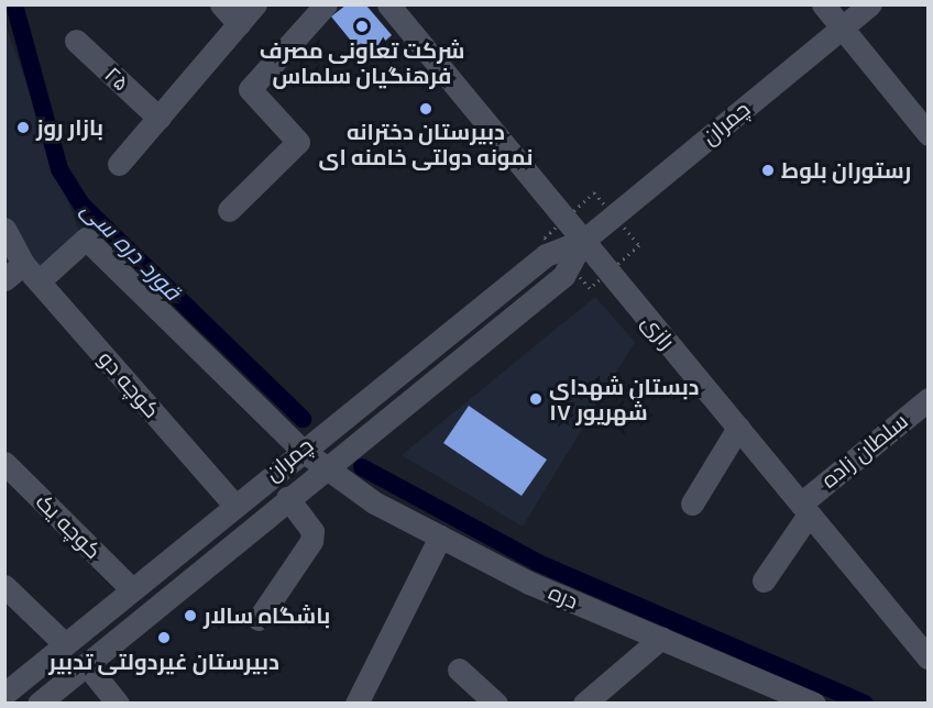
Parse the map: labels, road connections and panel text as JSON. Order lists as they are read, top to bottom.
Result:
{
  "streets": {
    "street": [
      "۲۵",
      "چمران",
      "رازی",
      "کوچه دو",
      "سلطان زاده",
      "کوچه یک",
      "دره"
    ]
  },
  "crossings": [
    ["چمران", "رازی"],
    ["چمران", "کوچه دو"],
    ["چمران", "کوچه یک"],
    ["چمران", "دره"],
    ["رازی", "سلطان زاده"]
  ],
  "water": ["قورد دره سی"],
  "places": [
    "شرکت تعاونی مصرف فرهنگیان سلماس",
    "دبیرستان دخترانه نمونه دولتی خامنه ای",
    "بازار روز",
    "رستوران بلوط",
    "دبستان شهدای ۱۷ شهریور",
    "باشگاه سالار",
    "دبیرستان غیردولتی تدبیر"
  ]
}
